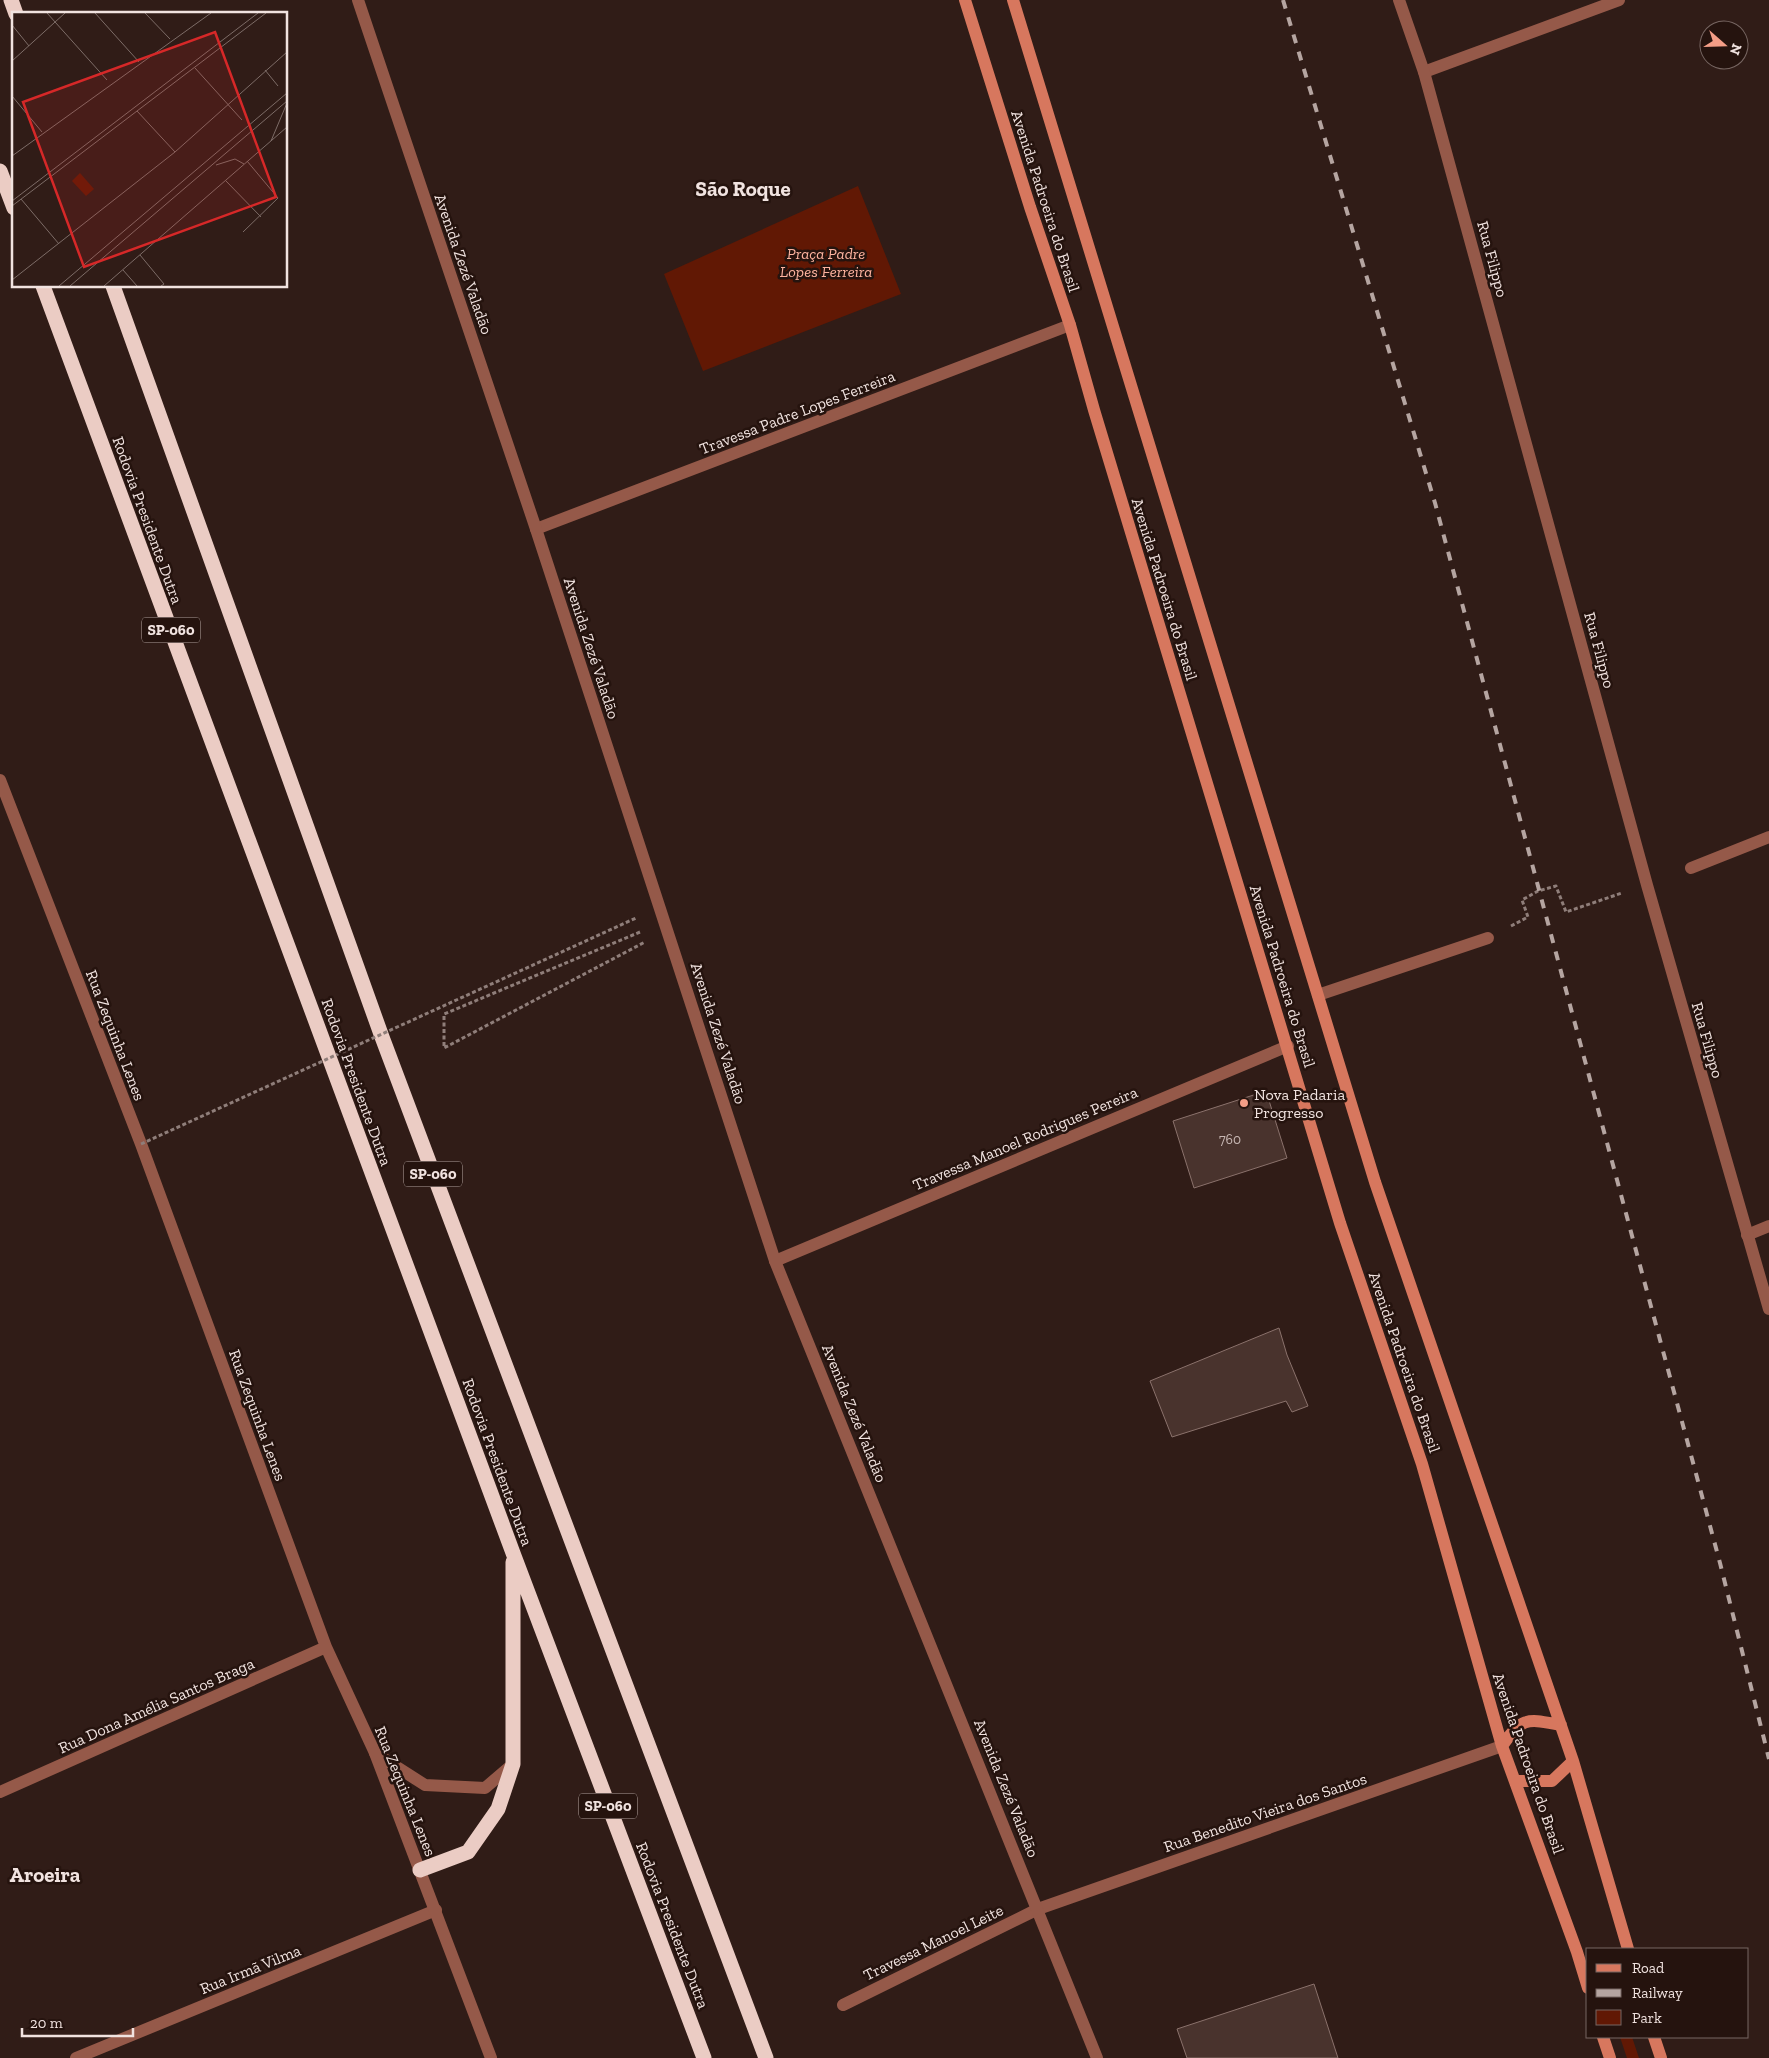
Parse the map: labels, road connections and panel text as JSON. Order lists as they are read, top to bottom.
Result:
{
  "streets": {
    "highway": ["Rodovia Presidente Dutra", "SP-060"],
    "main road": ["Avenida Padroeira do Brasil"],
    "street": [
      "Rua Filippo",
      "Avenida Zezé Valadão",
      "Travessa Padre Lopes Ferreira",
      "Rua Zequinha Lenes",
      "Travessa Manoel Rodrigues Pereira",
      "Rua Dona Amélia Santos Braga",
      "Rua Benedito Vieira dos Santos",
      "Travessa Manoel Leite",
      "Rua Irmã Vilma"
    ]
  },
  "crossings": [
    ["Avenida Padroeira do Brasil", "Travessa Padre Lopes Ferreira"],
    ["Avenida Padroeira do Brasil", "Travessa Manoel Rodrigues Pereira"],
    ["Avenida Padroeira do Brasil", "Rua Benedito Vieira dos Santos"],
    ["Avenida Zezé Valadão", "Travessa Padre Lopes Ferreira"],
    ["Avenida Zezé Valadão", "Travessa Manoel Rodrigues Pereira"],
    ["Avenida Zezé Valadão", "Rua Benedito Vieira dos Santos"],
    ["Avenida Zezé Valadão", "Travessa Manoel Leite"],
    ["Rua Zequinha Lenes", "Rua Dona Amélia Santos Braga"],
    ["Rua Zequinha Lenes", "Rua Irmã Vilma"],
    ["Rua Benedito Vieira dos Santos", "Travessa Manoel Leite"]
  ],
  "districts": ["São Roque", "Aroeira"],
  "parks": ["Praça Padre Lopes Ferreira"],
  "places": ["Nova Padaria Progresso"],
  "house_numbers": ["760"],
  "legend": ["Road", "Railway", "Park"],
  "scale_bar": "20 m",
  "north": "right"
}
